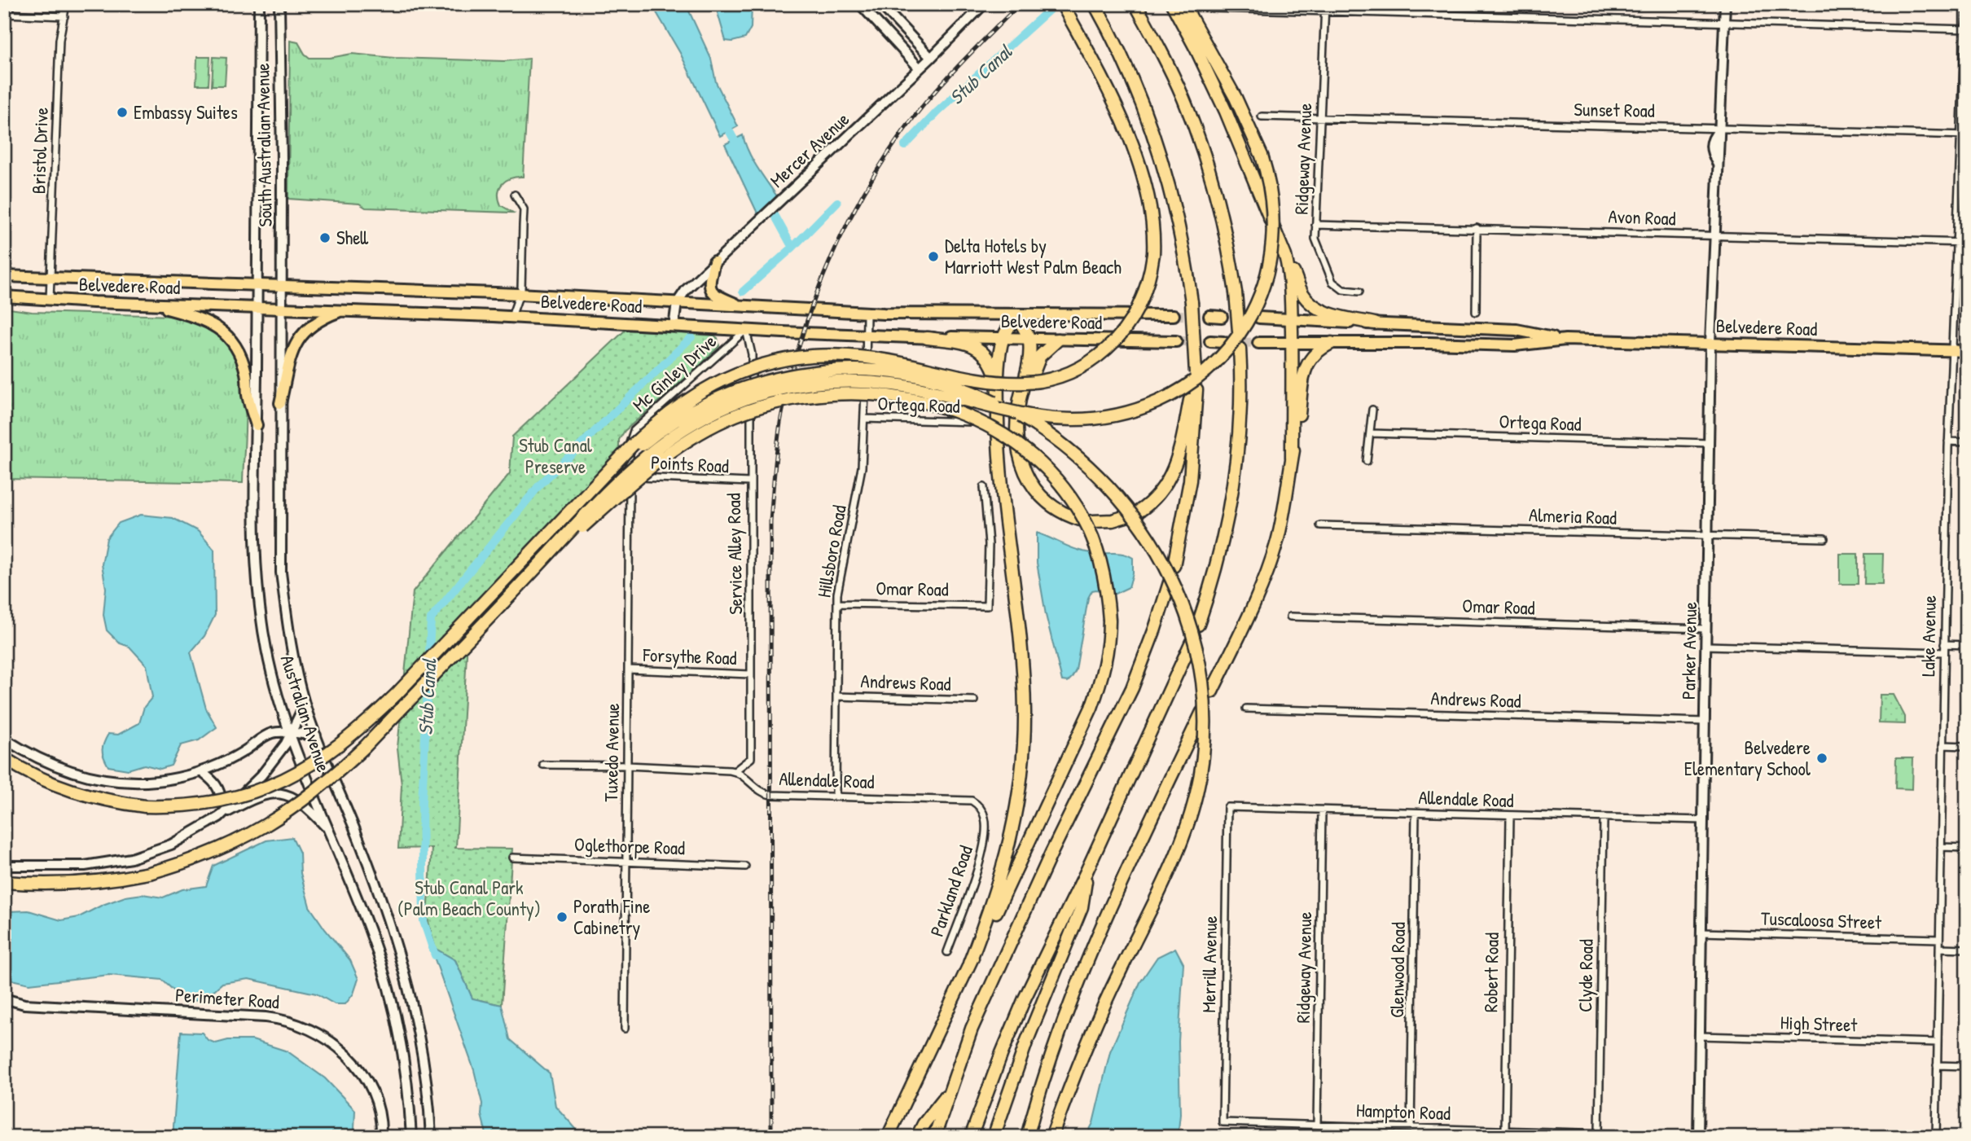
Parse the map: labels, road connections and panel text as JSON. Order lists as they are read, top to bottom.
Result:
{
  "streets": {
    "main road": ["Belvedere Road"],
    "street": [
      "Sunset Road",
      "South Australian Avenue",
      "Mercer Avenue",
      "Bristol Drive",
      "Ridgeway Avenue",
      "Avon Road",
      "Mc Ginley Drive",
      "Ortega Road",
      "Points Road",
      "Almeria Road",
      "Hillsboro Road",
      "Service Alley Road",
      "Omar Road",
      "Lake Avenue",
      "Parker Avenue",
      "Forsythe Road",
      "Andrews Road",
      "Australian Avenue",
      "Tuxedo Avenue",
      "Allendale Road",
      "Oglethorpe Road",
      "Parkland Road",
      "Tuscaloosa Street",
      "Merrill Avenue",
      "Glenwood Road",
      "Robert Road",
      "Clyde Road",
      "Perimeter Road",
      "High Street",
      "Hampton Road"
    ]
  },
  "crossings": [
    ["Sunset Road", "Ridgeway Avenue"],
    ["Sunset Road", "Lake Avenue"],
    ["Sunset Road", "Parker Avenue"],
    ["South Australian Avenue", "Belvedere Road"],
    ["South Australian Avenue", "Australian Avenue"],
    ["Mercer Avenue", "Belvedere Road"],
    ["Bristol Drive", "Belvedere Road"],
    ["Ridgeway Avenue", "Avon Road"],
    ["Ridgeway Avenue", "Allendale Road"],
    ["Ridgeway Avenue", "Hampton Road"],
    ["Avon Road", "Lake Avenue"],
    ["Avon Road", "Parker Avenue"],
    ["Belvedere Road", "Mc Ginley Drive"],
    ["Belvedere Road", "Hillsboro Road"],
    ["Belvedere Road", "Service Alley Road"],
    ["Belvedere Road", "Lake Avenue"],
    ["Belvedere Road", "Parker Avenue"],
    ["Belvedere Road", "Australian Avenue"],
    ["Mc Ginley Drive", "Points Road"],
    ["Mc Ginley Drive", "Service Alley Road"],
    ["Mc Ginley Drive", "Tuxedo Avenue"],
    ["Ortega Road", "Hillsboro Road"],
    ["Ortega Road", "Parker Avenue"],
    ["Points Road", "Service Alley Road"],
    ["Points Road", "Tuxedo Avenue"],
    ["Almeria Road", "Parker Avenue"],
    ["Hillsboro Road", "Omar Road"],
    ["Hillsboro Road", "Andrews Road"],
    ["Hillsboro Road", "Allendale Road"],
    ["Service Alley Road", "Forsythe Road"],
    ["Service Alley Road", "Allendale Road"],
    ["Omar Road", "Parker Avenue"],
    ["Lake Avenue", "Tuscaloosa Street"],
    ["Lake Avenue", "High Street"],
    ["Parker Avenue", "Andrews Road"],
    ["Parker Avenue", "Allendale Road"],
    ["Parker Avenue", "Tuscaloosa Street"],
    ["Parker Avenue", "High Street"],
    ["Parker Avenue", "Hampton Road"],
    ["Forsythe Road", "Tuxedo Avenue"],
    ["Tuxedo Avenue", "Oglethorpe Road"],
    ["Allendale Road", "Parkland Road"],
    ["Allendale Road", "Merrill Avenue"],
    ["Allendale Road", "Glenwood Road"],
    ["Allendale Road", "Robert Road"],
    ["Allendale Road", "Clyde Road"],
    ["Merrill Avenue", "Hampton Road"],
    ["Glenwood Road", "Hampton Road"],
    ["Robert Road", "Hampton Road"],
    ["Clyde Road", "Hampton Road"]
  ],
  "water": ["Stub Canal"],
  "parks": ["Stub Canal Preserve", "Stub Canal Park (Palm Beach County)"],
  "places": [
    "Embassy Suites",
    "Shell",
    "Delta Hotels by Marriott West Palm Beach",
    "Belvedere Elementary School",
    "Porath Fine Cabinetry"
  ]
}
